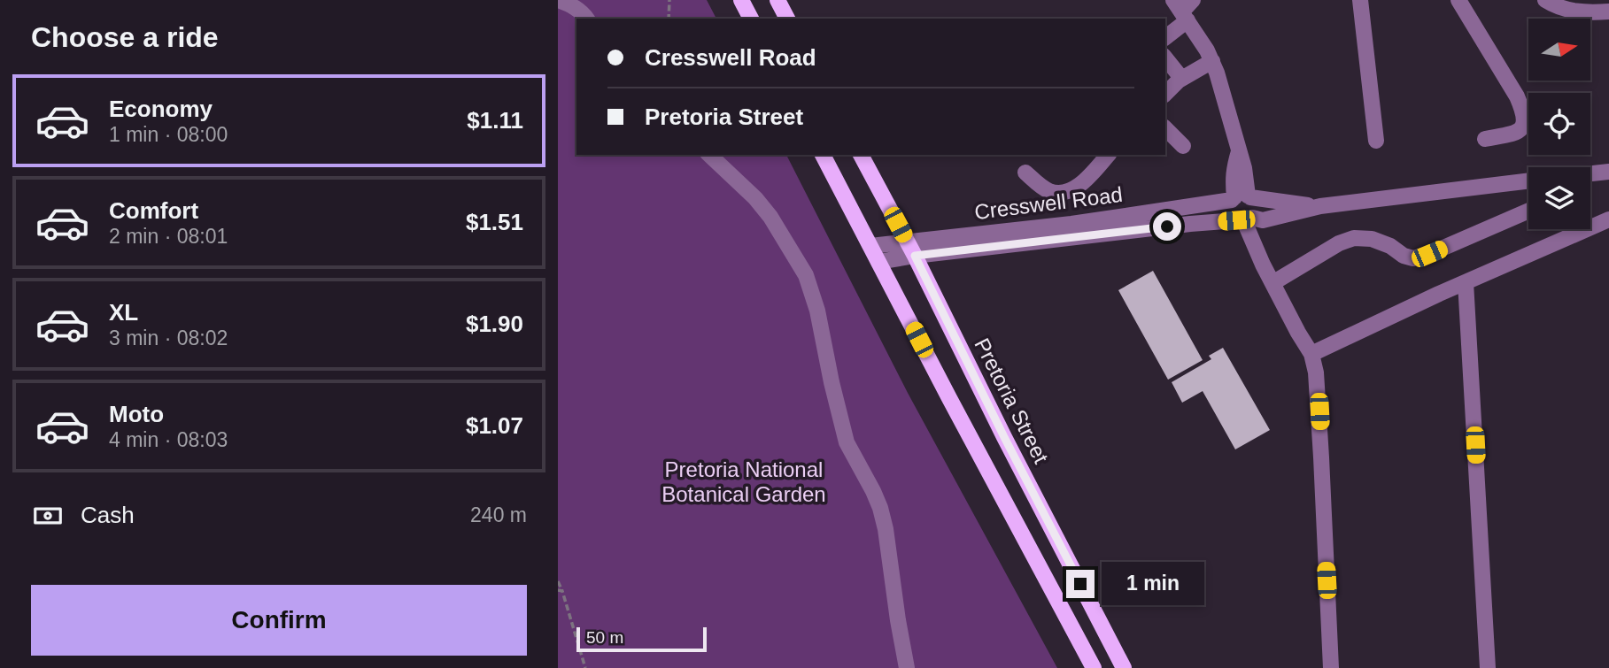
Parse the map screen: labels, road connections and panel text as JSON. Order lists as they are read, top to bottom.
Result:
{
  "streets": {
    "main road": ["Pretoria Street"],
    "street": ["Cresswell Road"]
  },
  "crossings": [
    ["Cresswell Road", "Pretoria Street"]
  ],
  "parks": ["Pretoria National Botanical Garden"],
  "scale_bar": "50 m",
  "north": "right",
  "page": {
    "heading": "Choose a ride",
    "banner": ["Cresswell Road", "Pretoria Street"],
    "list": [
      {
        "name": "Economy",
        "note": "1 min · 08:00",
        "value": "$1.11"
      },
      {
        "name": "Comfort",
        "note": "2 min · 08:01",
        "value": "$1.51"
      },
      {
        "name": "XL",
        "note": "3 min · 08:02",
        "value": "$1.90"
      },
      {
        "name": "Moto",
        "note": "4 min · 08:03",
        "value": "$1.07"
      }
    ],
    "pay": ["Cash", "240 m"],
    "bubble": "1 min",
    "buttons": "Confirm",
    "scale": "50 m"
  }
}
